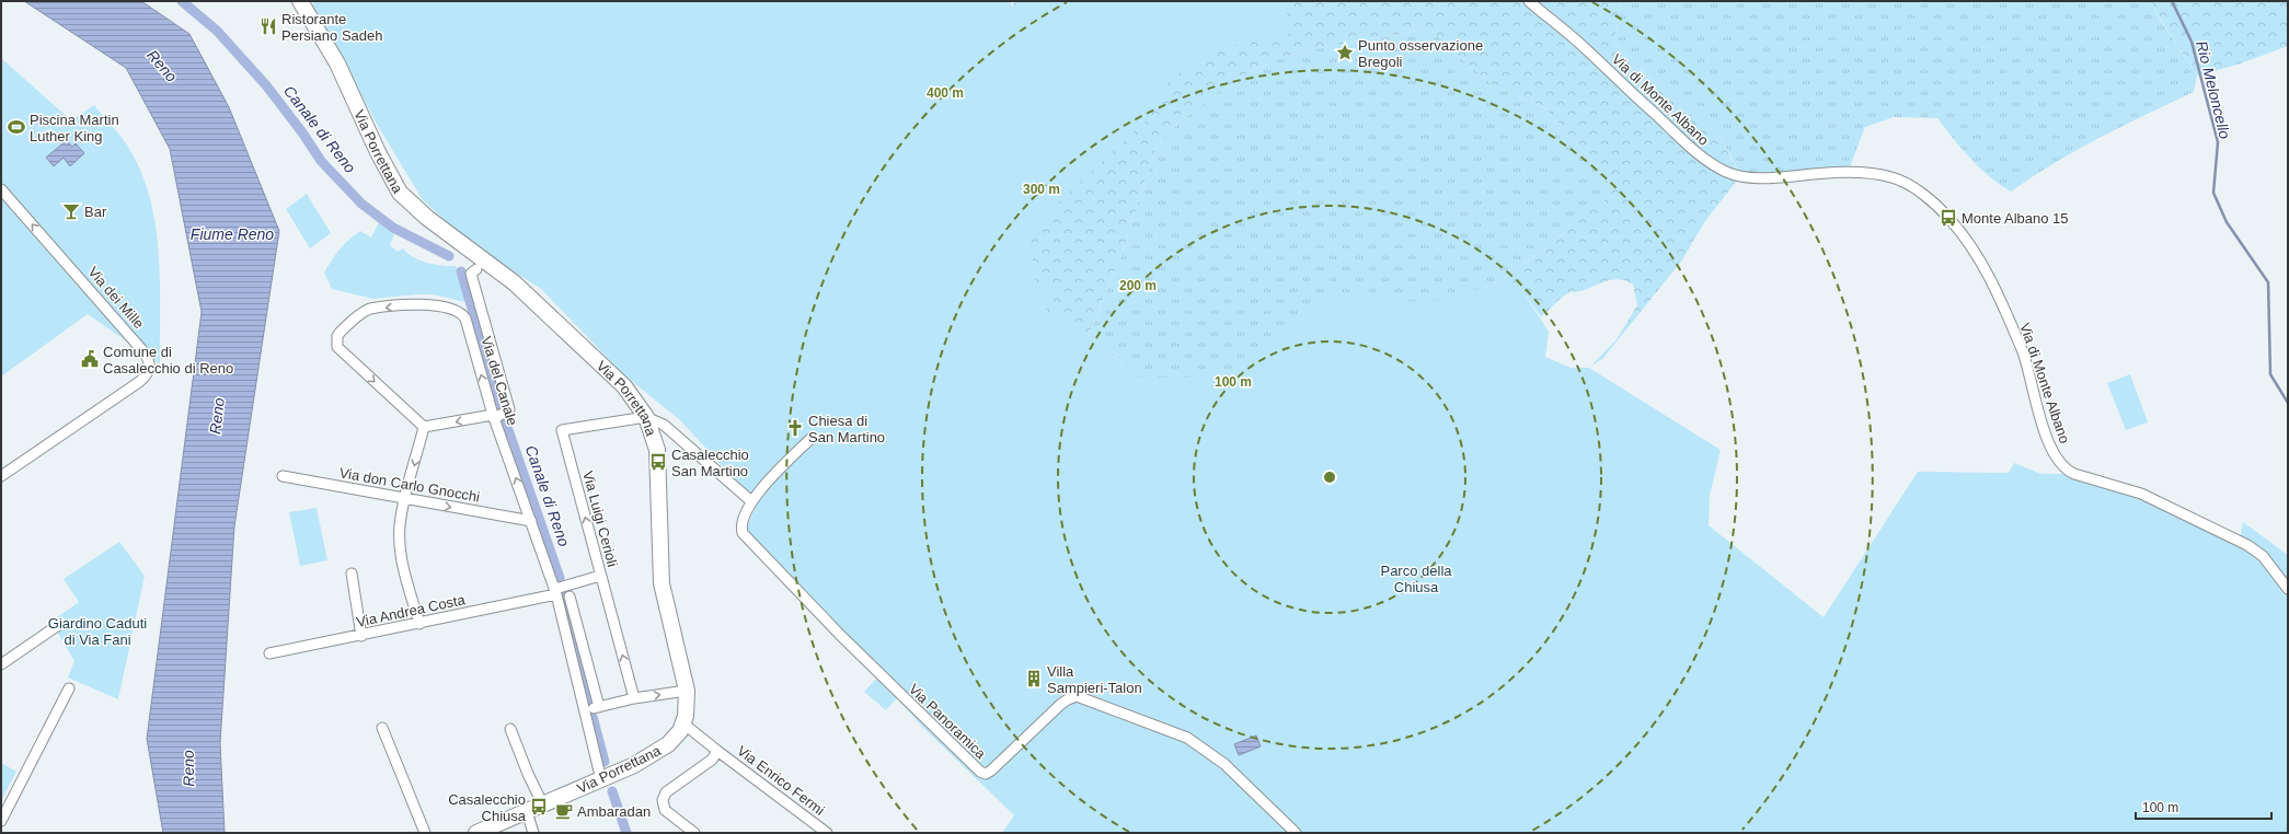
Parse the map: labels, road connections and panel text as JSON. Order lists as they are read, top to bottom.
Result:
{
  "streets": {
    "main road": ["Via Porrettana"],
    "street": [
      "Via di Monte Albano",
      "Via dei Mille",
      "Via del Canale",
      "Via don Carlo Gnocchi",
      "Via Luigi Cerioli",
      "Via Andrea Costa",
      "Via Panoramica",
      "Via Enrico Fermi"
    ]
  },
  "crossings": [
    ["Via Porrettana", "Via del Canale"],
    ["Via Porrettana", "Via Luigi Cerioli"],
    ["Via Porrettana", "Via Enrico Fermi"],
    ["Via del Canale", "Via don Carlo Gnocchi"],
    ["Via del Canale", "Via Andrea Costa"],
    ["Via Luigi Cerioli", "Via Andrea Costa"]
  ],
  "water": [
    "Reno",
    "Rio Meloncello",
    "Canale di Reno",
    "Fiume Reno"
  ],
  "parks": ["Parco della Chiusa", "Giardino Caduti di Via Fani"],
  "places": {
    "restaurant": ["Ristorante Persiano Sadeh"],
    "place": ["Punto osservazione Bregoli"],
    "sports": ["Piscina Martin Luther King"],
    "bar": ["Bar"],
    "bus stop": ["Monte Albano 15", "Casalecchio San Martino", "Casalecchio Chiusa"],
    "public building": ["Comune di Casalecchio di Reno"],
    "church": ["Chiesa di San Martino"],
    "building": ["Villa Sampieri-Talon"],
    "cafe": ["Ambaradan"]
  },
  "scale_bar": "100 m",
  "rings": [
    "400 m",
    "300 m",
    "200 m",
    "100 m"
  ]
}
